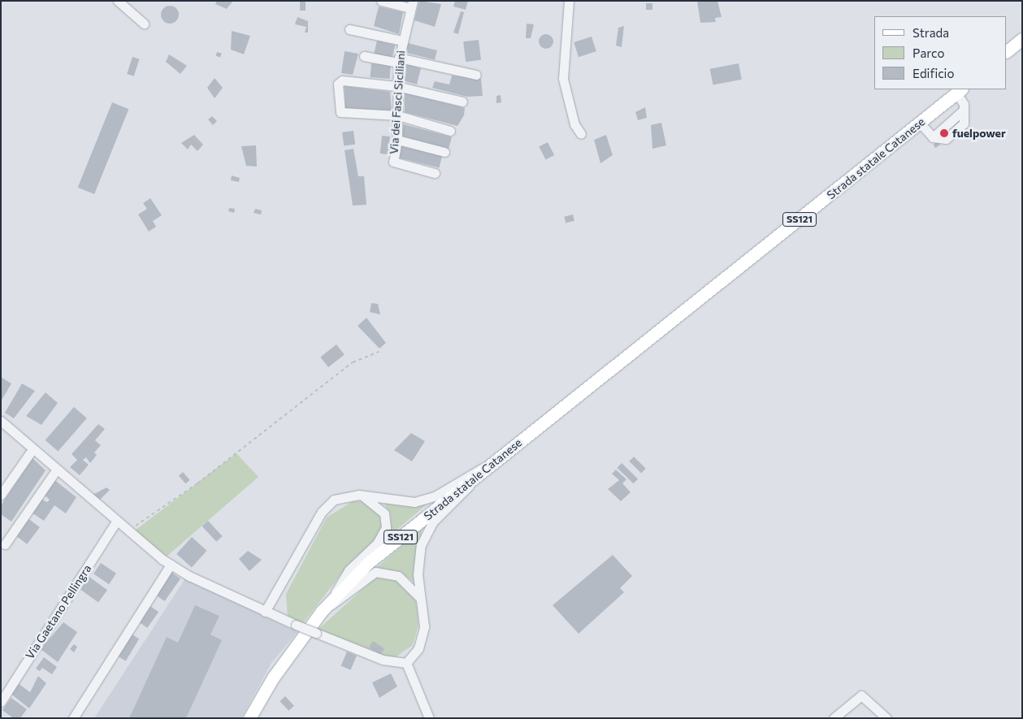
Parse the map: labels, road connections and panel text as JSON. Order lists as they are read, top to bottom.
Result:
{
  "streets": {
    "main road": ["Strada statale Catanese", "SS121"],
    "street": ["Via dei Fasci Siciliani", "Via Gaetano Pellingra"]
  },
  "places": ["fuelpower"],
  "legend": ["Strada", "Parco", "Edificio"]
}
